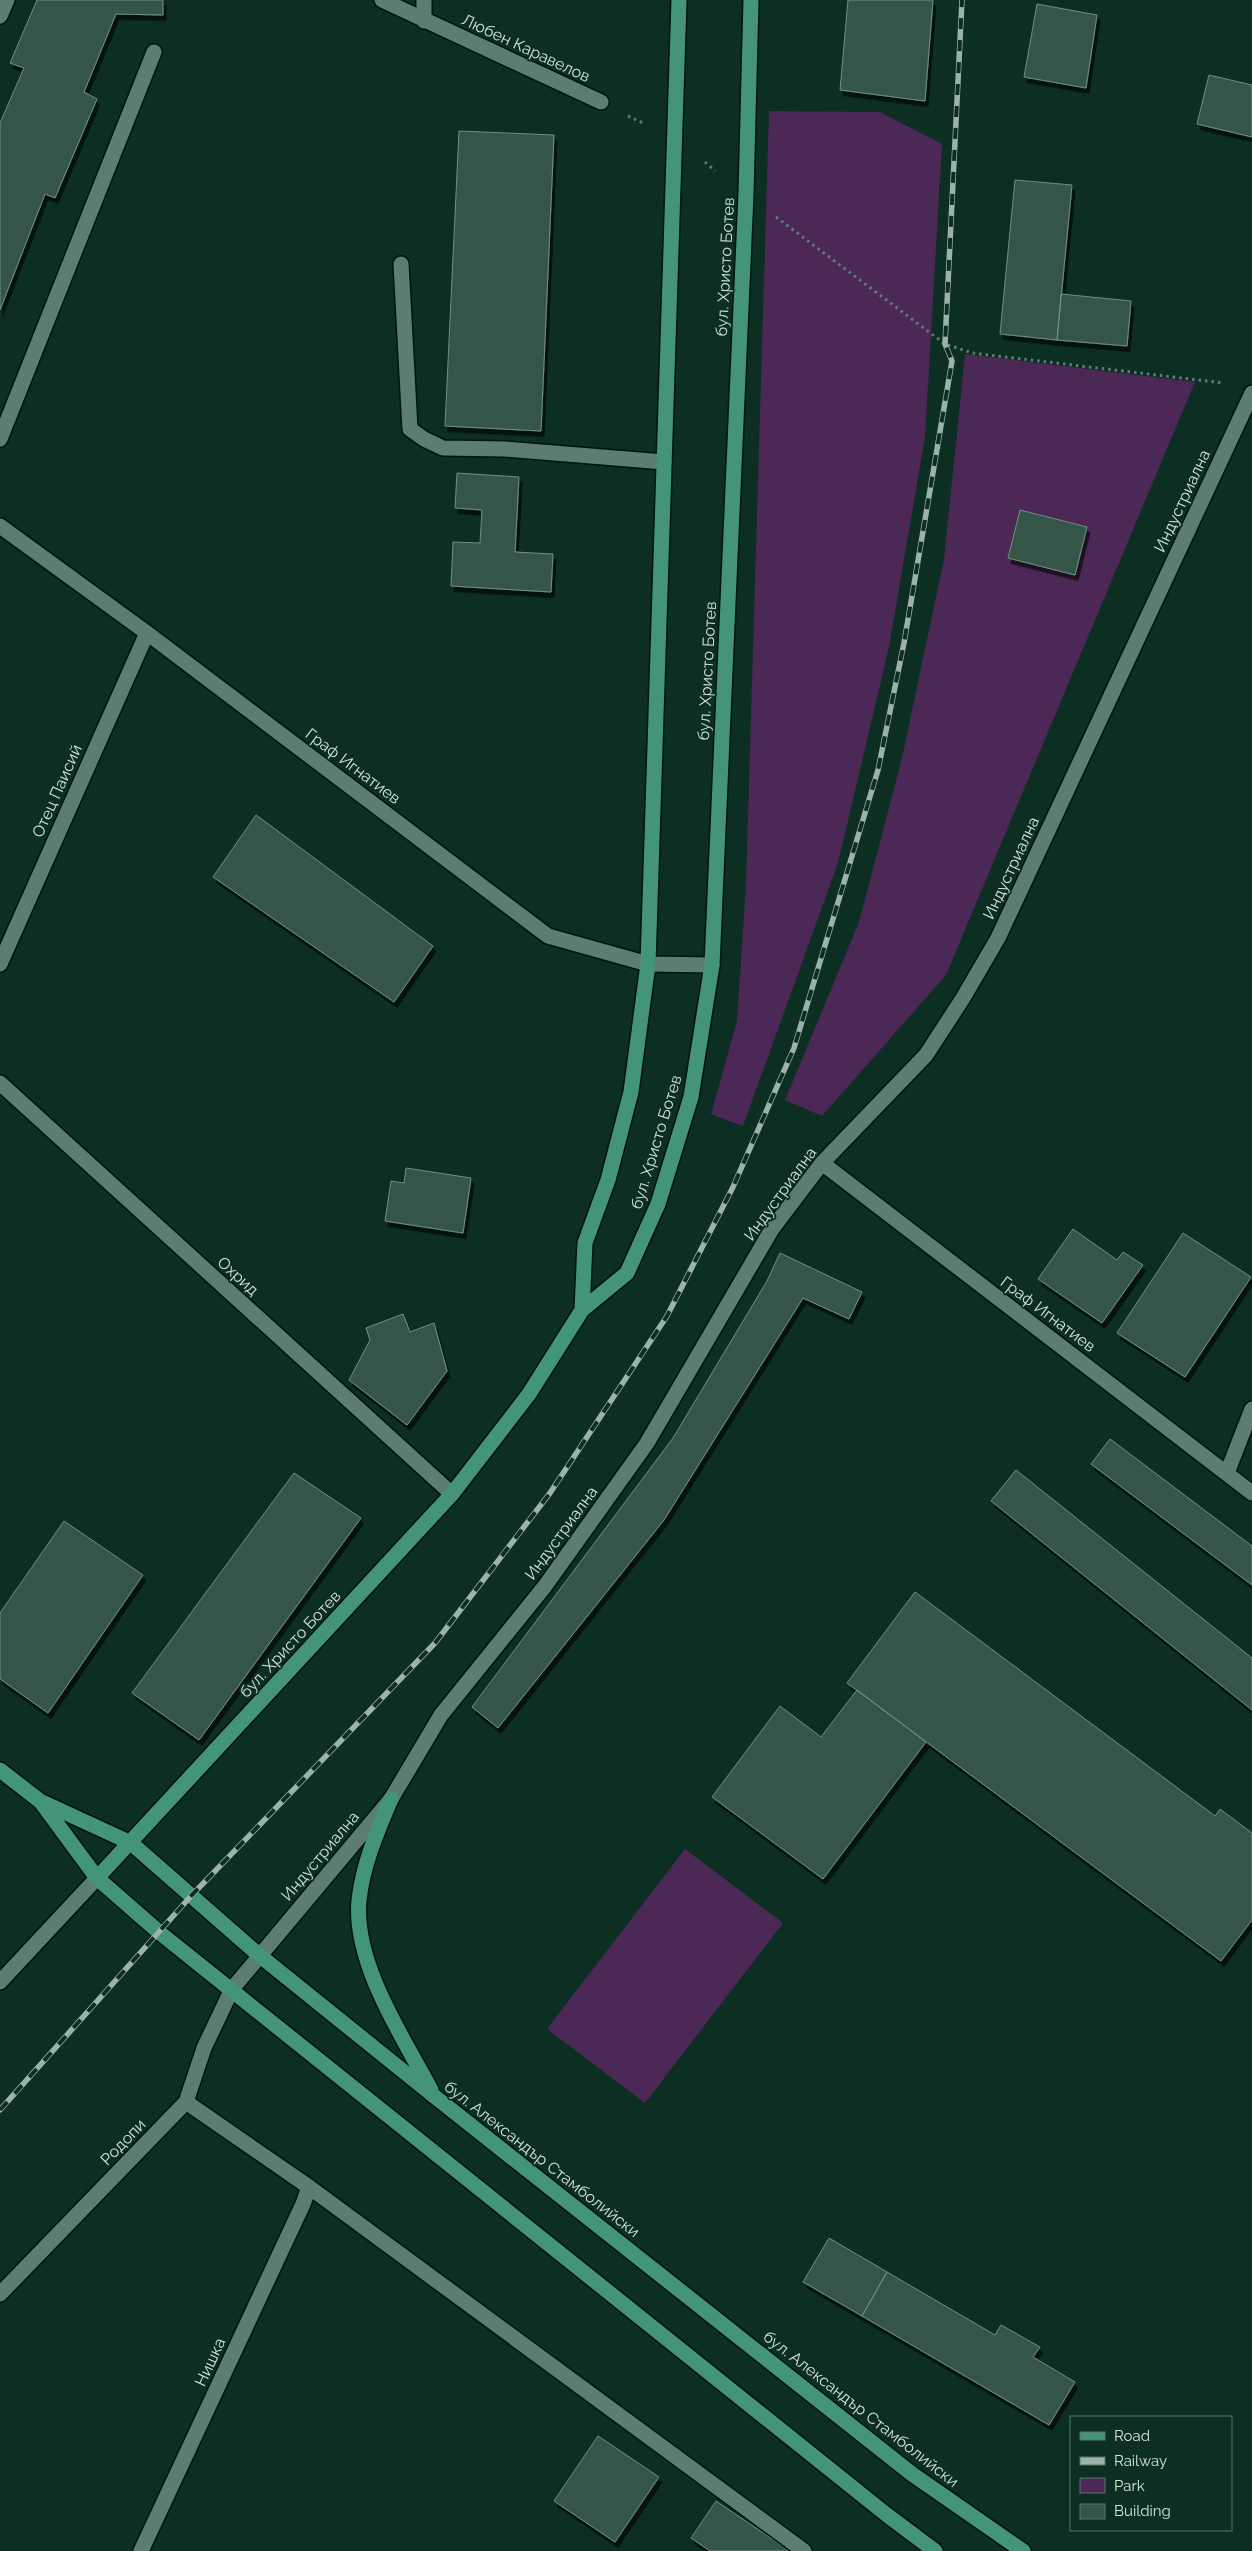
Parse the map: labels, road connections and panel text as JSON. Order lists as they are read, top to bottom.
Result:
{
  "streets": {
    "main road": ["бул. Христо Ботев", "бул. Александър Стамболийски"],
    "street": [
      "Любен Каравелов",
      "Индустриална",
      "Граф Игнатиев",
      "Отец Паисий",
      "Охрид",
      "Родопи",
      "Нишка"
    ]
  },
  "crossings": [
    ["бул. Христо Ботев", "Граф Игнатиев"],
    ["бул. Христо Ботев", "Охрид"],
    ["бул. Христо Ботев", "бул. Александър Стамболийски"],
    ["Индустриална", "Граф Игнатиев"],
    ["Индустриална", "Родопи"],
    ["Индустриална", "бул. Александър Стамболийски"],
    ["Граф Игнатиев", "Отец Паисий"],
    ["Родопи", "бул. Александър Стамболийски"]
  ],
  "legend": [
    "Road",
    "Railway",
    "Park",
    "Building"
  ]
}
